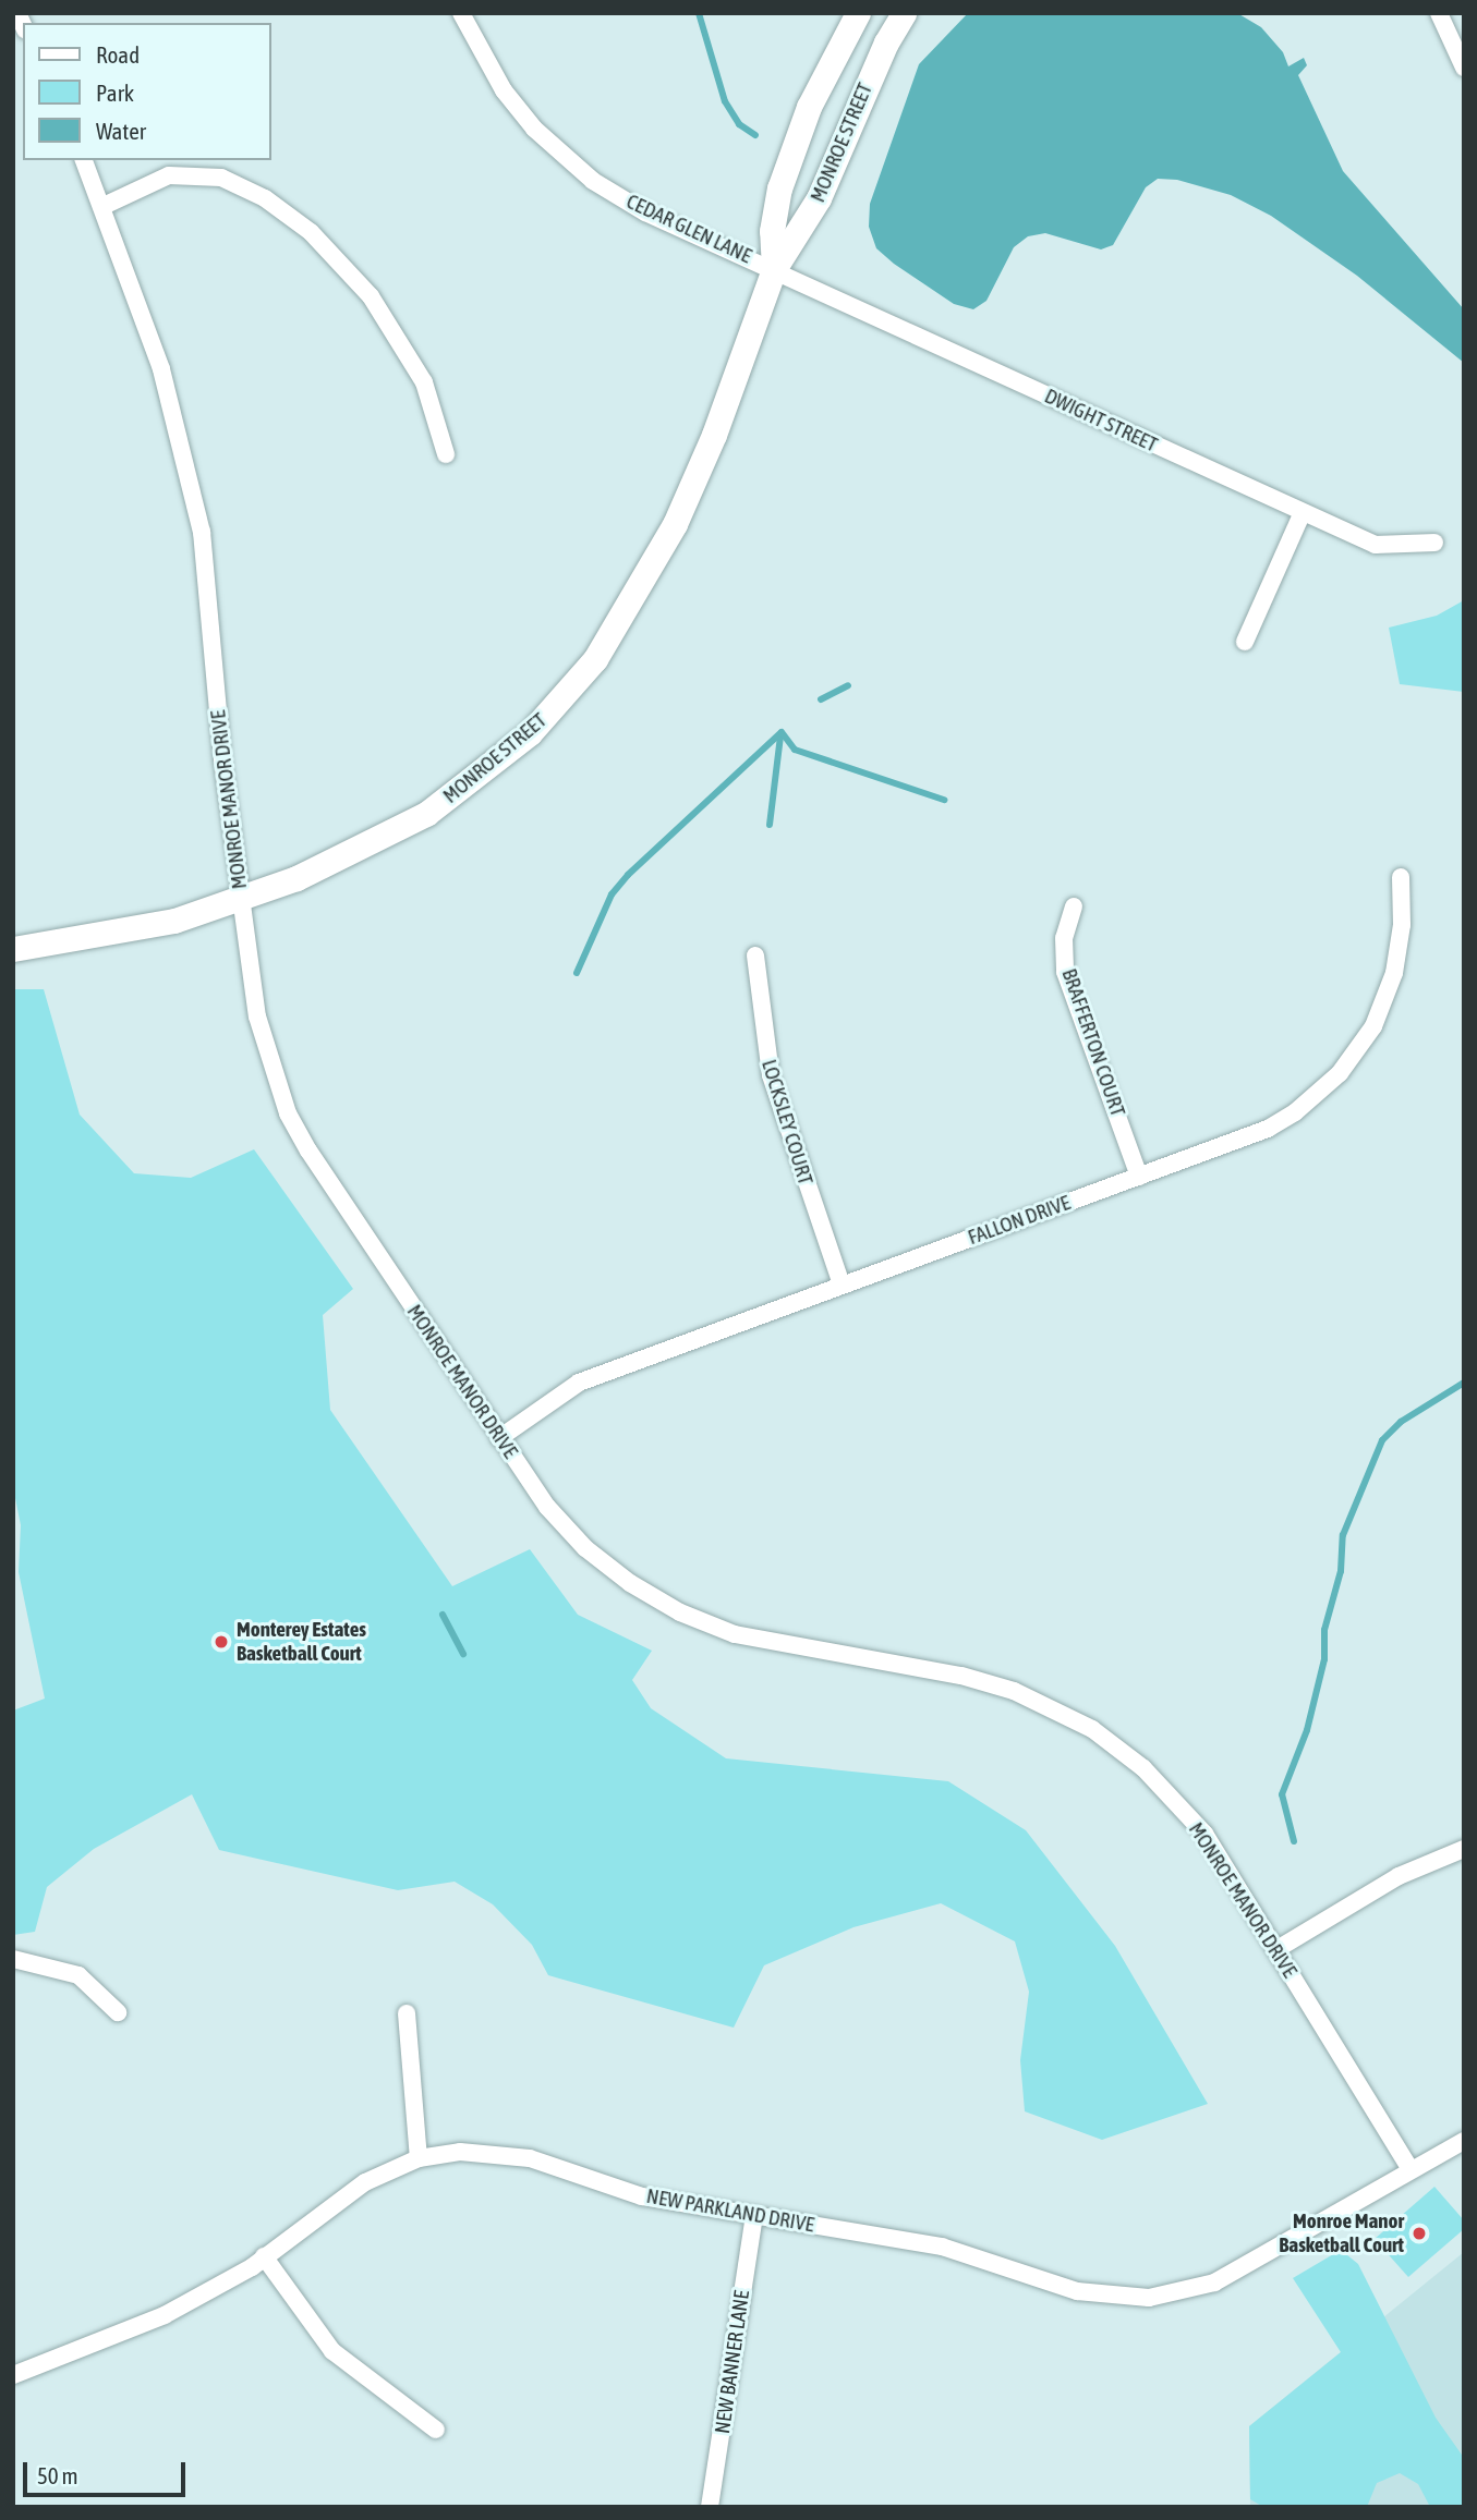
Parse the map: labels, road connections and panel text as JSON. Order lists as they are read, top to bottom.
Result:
{
  "streets": {
    "main road": ["MONROE STREET"],
    "street": [
      "CEDAR GLEN LANE",
      "DWIGHT STREET",
      "MONROE MANOR DRIVE",
      "BRAFFERTON COURT",
      "LOCKSLEY COURT",
      "FALLON DRIVE",
      "NEW PARKLAND DRIVE",
      "NEW BANNER LANE"
    ]
  },
  "crossings": [
    ["MONROE STREET", "CEDAR GLEN LANE"],
    ["MONROE STREET", "DWIGHT STREET"],
    ["MONROE STREET", "MONROE MANOR DRIVE"],
    ["CEDAR GLEN LANE", "DWIGHT STREET"],
    ["MONROE MANOR DRIVE", "FALLON DRIVE"],
    ["MONROE MANOR DRIVE", "NEW PARKLAND DRIVE"],
    ["BRAFFERTON COURT", "FALLON DRIVE"],
    ["LOCKSLEY COURT", "FALLON DRIVE"],
    ["NEW PARKLAND DRIVE", "NEW BANNER LANE"]
  ],
  "places": ["Monterey Estates Basketball Court", "Monroe Manor Basketball Court"],
  "legend": ["Road", "Park", "Water"],
  "scale_bar": "50 m"
}
